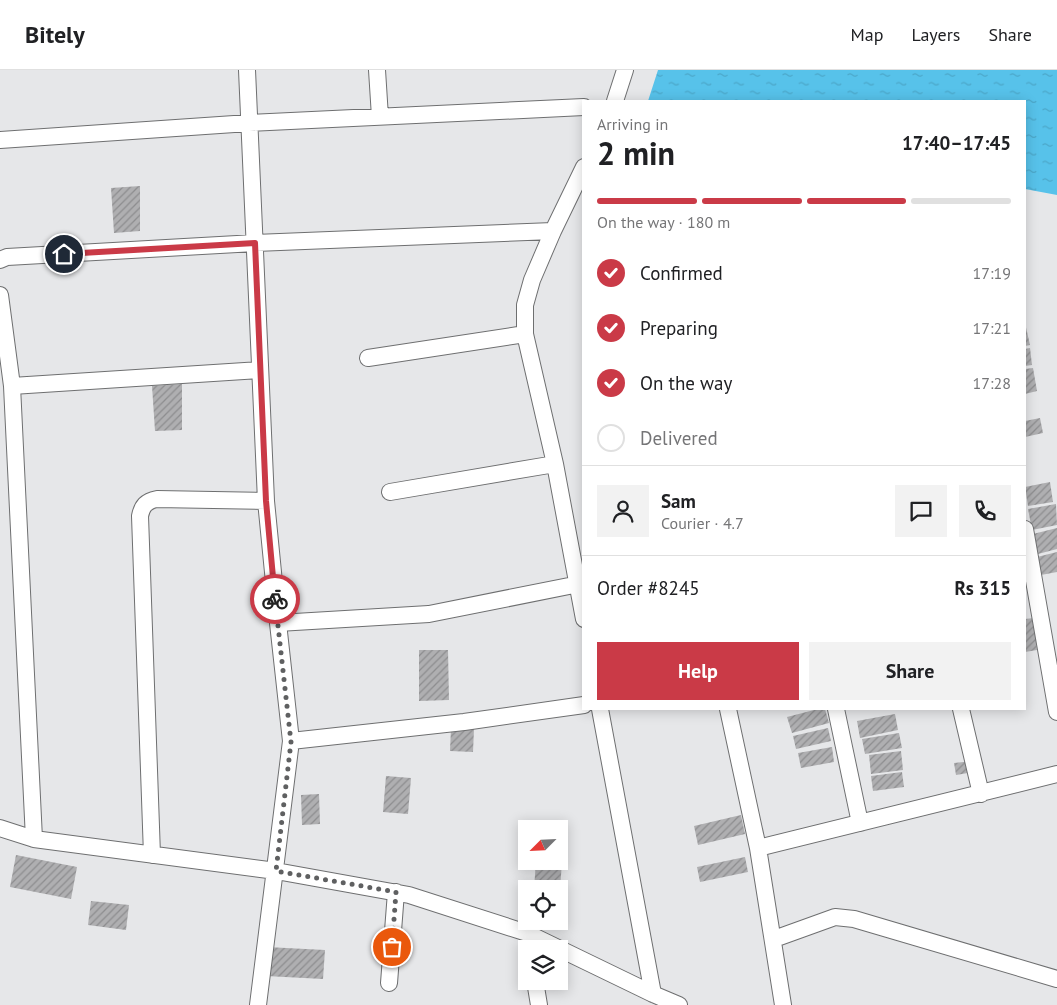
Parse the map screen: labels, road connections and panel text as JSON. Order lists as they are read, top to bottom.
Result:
{
  "north": "bottom left",
  "page": {
    "header": "Bitely",
    "nav": ["Map", "Layers", "Share"],
    "heading": ["2 min", "Arriving in", "17:40–17:45"],
    "panel": [
      "Sam",
      "Courier · 4.7",
      "Order #8245",
      "Rs 315"
    ],
    "bar": "On the way · 180 m",
    "list": [
      ["Confirmed", "17:19"],
      ["Preparing", "17:21"],
      ["On the way", "17:28"],
      "Delivered"
    ],
    "buttons": ["Help", "Share"]
  }
}
